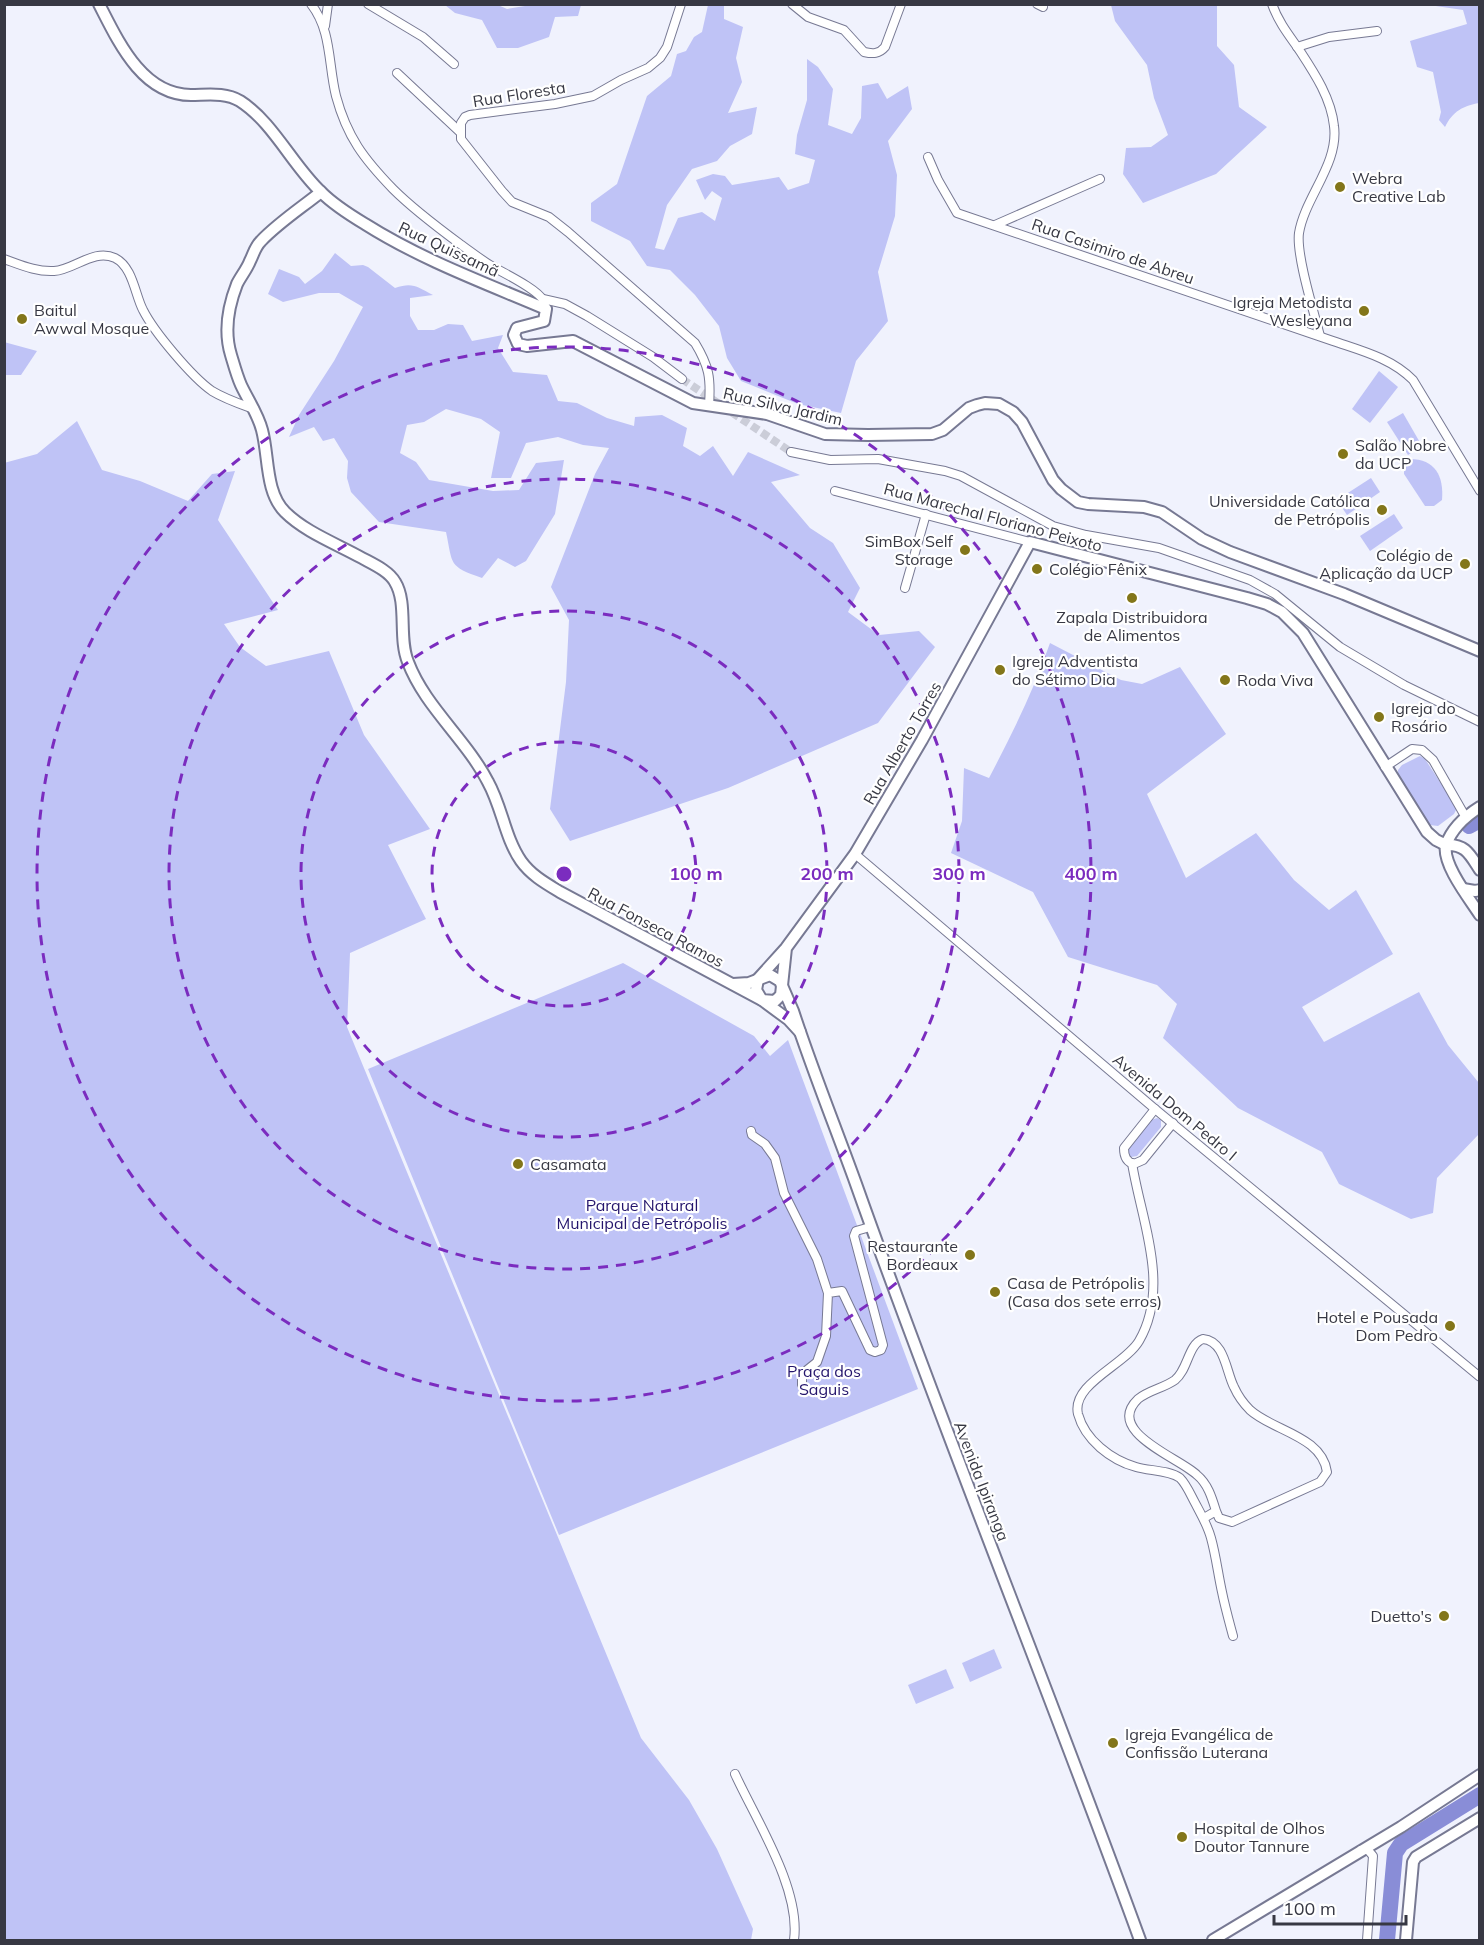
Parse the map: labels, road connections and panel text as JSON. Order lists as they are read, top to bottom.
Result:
{
  "streets": {
    "main road": [
      "Rua Quissamã",
      "Rua Silva Jardim",
      "Rua Marechal Floriano Peixoto",
      "Rua Alberto Torres",
      "Rua Fonseca Ramos",
      "Avenida Ipiranga"
    ],
    "street": ["Rua Floresta", "Rua Casimiro de Abreu", "Avenida Dom Pedro I"]
  },
  "crossings": [
    ["Rua Marechal Floriano Peixoto", "Rua Alberto Torres"],
    ["Rua Alberto Torres", "Rua Fonseca Ramos"],
    ["Rua Alberto Torres", "Avenida Dom Pedro I"],
    ["Rua Alberto Torres", "Avenida Ipiranga"],
    ["Rua Fonseca Ramos", "Avenida Ipiranga"]
  ],
  "parks": ["Parque Natural Municipal de Petrópolis", "Praça dos Saguis"],
  "places": [
    "Webra Creative Lab",
    "Igreja Metodista Wesleyana",
    "Baitul Awwal Mosque",
    "Salão Nobre da UCP",
    "Universidade Católica de Petrópolis",
    "SimBox Self Storage",
    "Colégio de Aplicação da UCP",
    "Colégio Fênix",
    "Zapala Distribuidora de Alimentos",
    "Igreja Adventista do Sétimo Dia",
    "Roda Viva",
    "Igreja do Rosário",
    "Casamata",
    "Restaurante Bordeaux",
    "Casa de Petrópolis (Casa dos sete erros)",
    "Hotel e Pousada Dom Pedro",
    "Duetto's",
    "Igreja Evangélica de Confissão Luterana",
    "Hospital de Olhos Doutor Tannure"
  ],
  "scale_bar": "100 m",
  "rings": [
    "100 m",
    "200 m",
    "300 m",
    "400 m"
  ]
}
